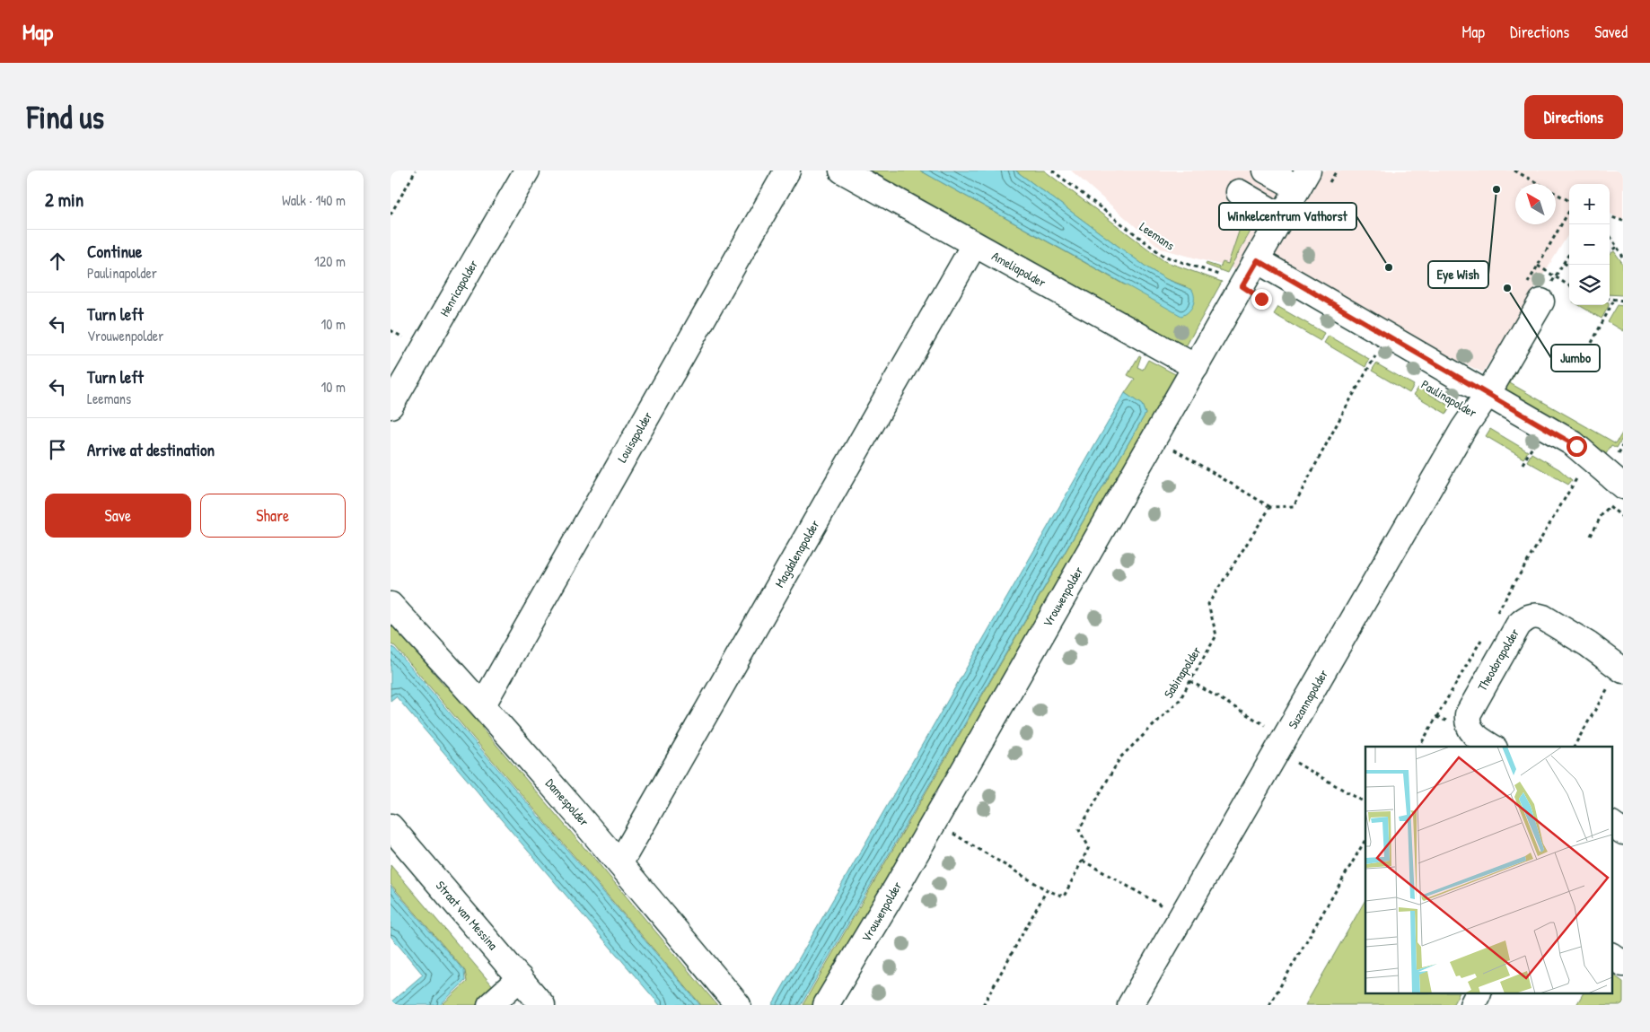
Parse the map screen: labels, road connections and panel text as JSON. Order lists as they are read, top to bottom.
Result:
{
  "streets": {
    "street": [
      "Ameliapolder",
      "Henricapolder",
      "Paulinapolder",
      "Louisapolder",
      "Magdalenapolder",
      "Vrouwenpolder",
      "Theodorapolder",
      "Suzannapolder",
      "Damespolder",
      "Straat van Messina"
    ],
    "path": ["Leemans", "Sabinapolder"]
  },
  "crossings": [
    ["Leemans", "Vrouwenpolder"],
    ["Ameliapolder", "Magdalenapolder"],
    ["Ameliapolder", "Vrouwenpolder"],
    ["Paulinapolder", "Vrouwenpolder"],
    ["Paulinapolder", "Suzannapolder"],
    ["Louisapolder", "Damespolder"],
    ["Magdalenapolder", "Damespolder"]
  ],
  "places": ["Eye Wish", "Winkelcentrum Vathorst", "Jumbo"],
  "north": "top left",
  "page": {
    "header": "Map",
    "nav": ["Map", "Directions", "Saved"],
    "buttons": [
      "Directions",
      ["Save", "Share"]
    ],
    "title": "Find us",
    "heading": ["2 min", "Walk · 140 m"],
    "map_buttons": ["+", "−"],
    "list": [
      ["Continue", "Paulinapolder", "120 m"],
      ["Turn left", "Vrouwenpolder", "10 m"],
      ["Turn left", "Leemans", "10 m"],
      "Arrive at destination"
    ]
  }
}
